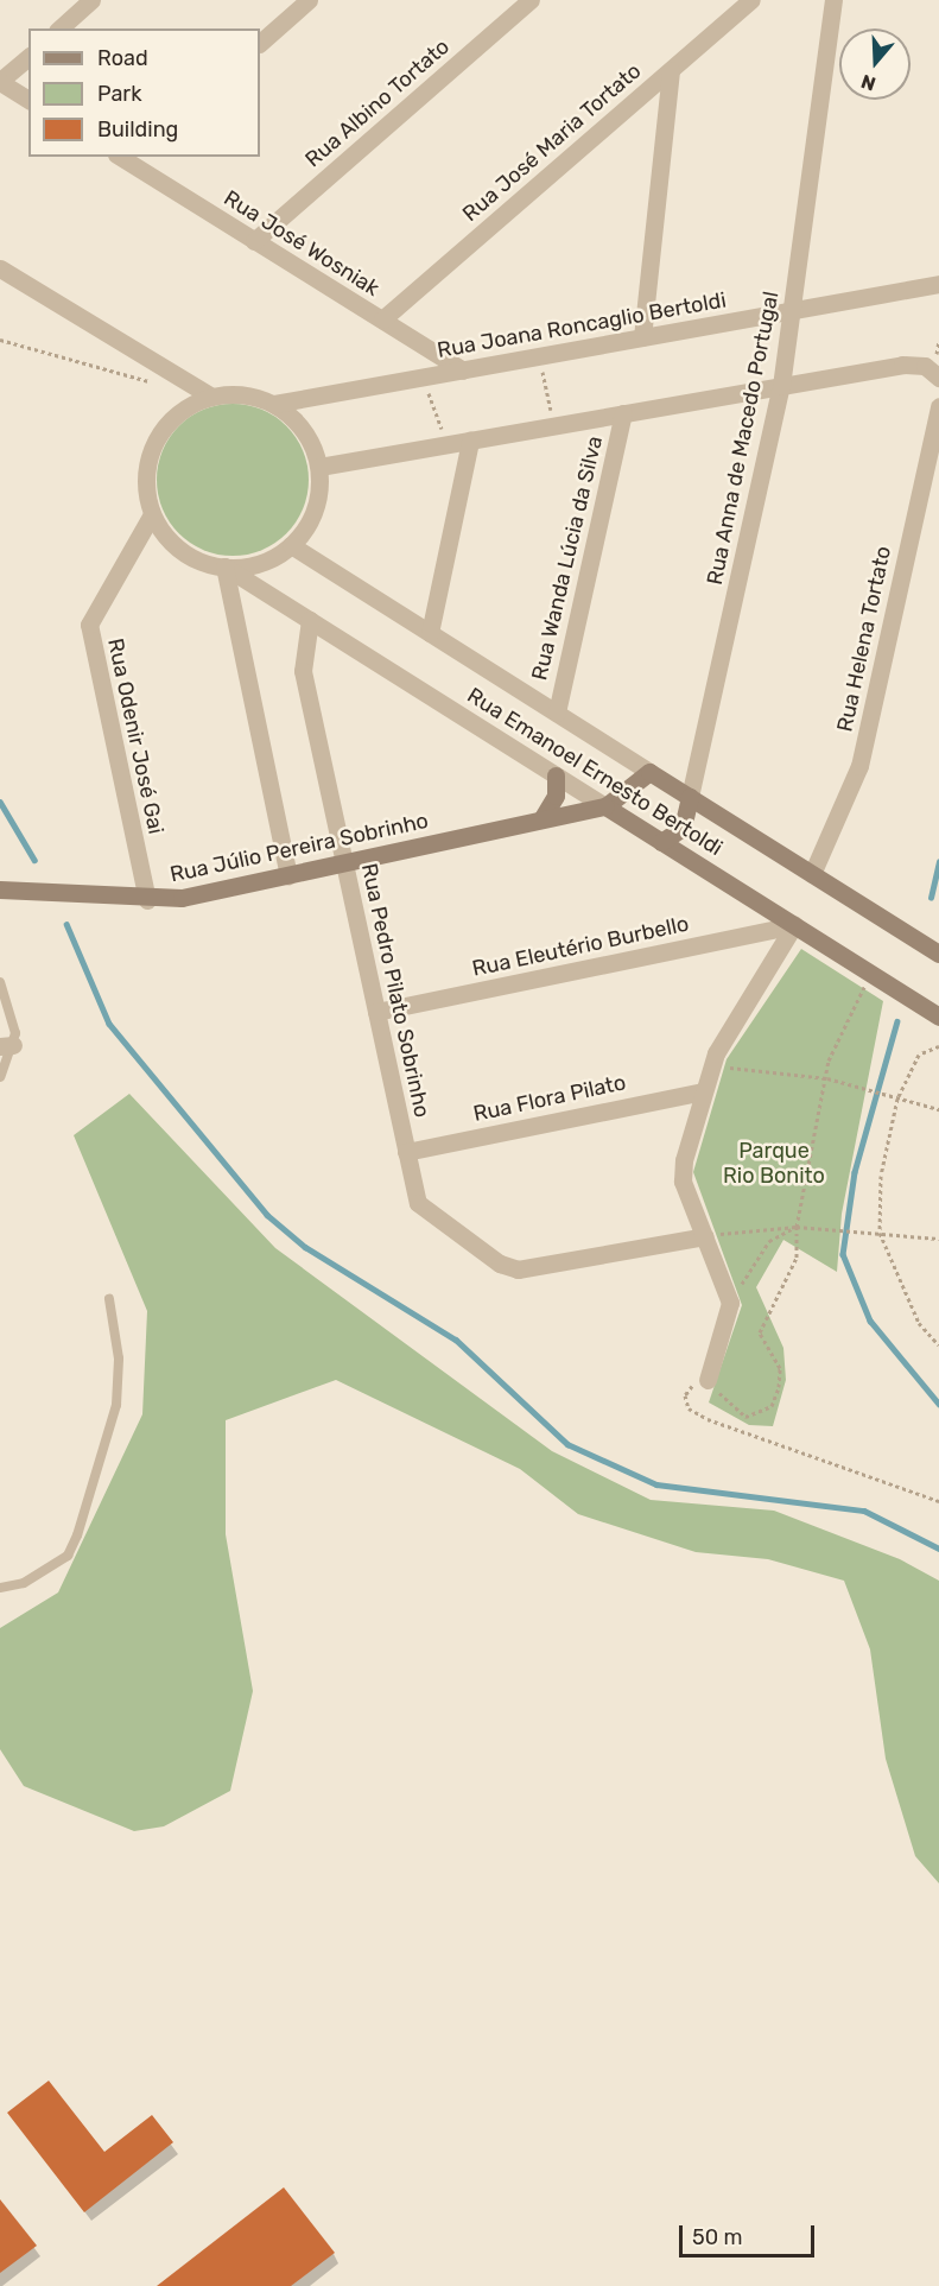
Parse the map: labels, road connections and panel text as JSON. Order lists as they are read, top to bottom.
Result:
{
  "streets": {
    "main road": ["Rua Emanoel Ernesto Bertoldi", "Rua Júlio Pereira Sobrinho"],
    "street": [
      "Rua Albino Tortato",
      "Rua José Maria Tortato",
      "Rua José Wosniak",
      "Rua Joana Roncaglio Bertoldi",
      "Rua Anna de Macedo Portugal",
      "Rua Wanda Lúcia da Silva",
      "Rua Helena Tortato",
      "Rua Odenir José Gai",
      "Rua Eleutério Burbello",
      "Rua Pedro Pilato Sobrinho",
      "Rua Flora Pilato"
    ]
  },
  "crossings": [
    ["Rua Albino Tortato", "Rua José Wosniak"],
    ["Rua José Maria Tortato", "Rua José Wosniak"],
    ["Rua José Wosniak", "Rua Joana Roncaglio Bertoldi"],
    ["Rua Joana Roncaglio Bertoldi", "Rua Anna de Macedo Portugal"],
    ["Rua Joana Roncaglio Bertoldi", "Rua Odenir José Gai"],
    ["Rua Joana Roncaglio Bertoldi", "Rua Emanoel Ernesto Bertoldi"],
    ["Rua Anna de Macedo Portugal", "Rua Emanoel Ernesto Bertoldi"],
    ["Rua Wanda Lúcia da Silva", "Rua Emanoel Ernesto Bertoldi"],
    ["Rua Helena Tortato", "Rua Emanoel Ernesto Bertoldi"],
    ["Rua Odenir José Gai", "Rua Emanoel Ernesto Bertoldi"],
    ["Rua Odenir José Gai", "Rua Júlio Pereira Sobrinho"],
    ["Rua Emanoel Ernesto Bertoldi", "Rua Júlio Pereira Sobrinho"],
    ["Rua Emanoel Ernesto Bertoldi", "Rua Eleutério Burbello"],
    ["Rua Emanoel Ernesto Bertoldi", "Rua Pedro Pilato Sobrinho"],
    ["Rua Júlio Pereira Sobrinho", "Rua Pedro Pilato Sobrinho"],
    ["Rua Eleutério Burbello", "Rua Pedro Pilato Sobrinho"],
    ["Rua Pedro Pilato Sobrinho", "Rua Flora Pilato"]
  ],
  "parks": ["Parque Rio Bonito"],
  "legend": ["Road", "Park", "Building"],
  "scale_bar": "50 m",
  "north": "bottom"
}
